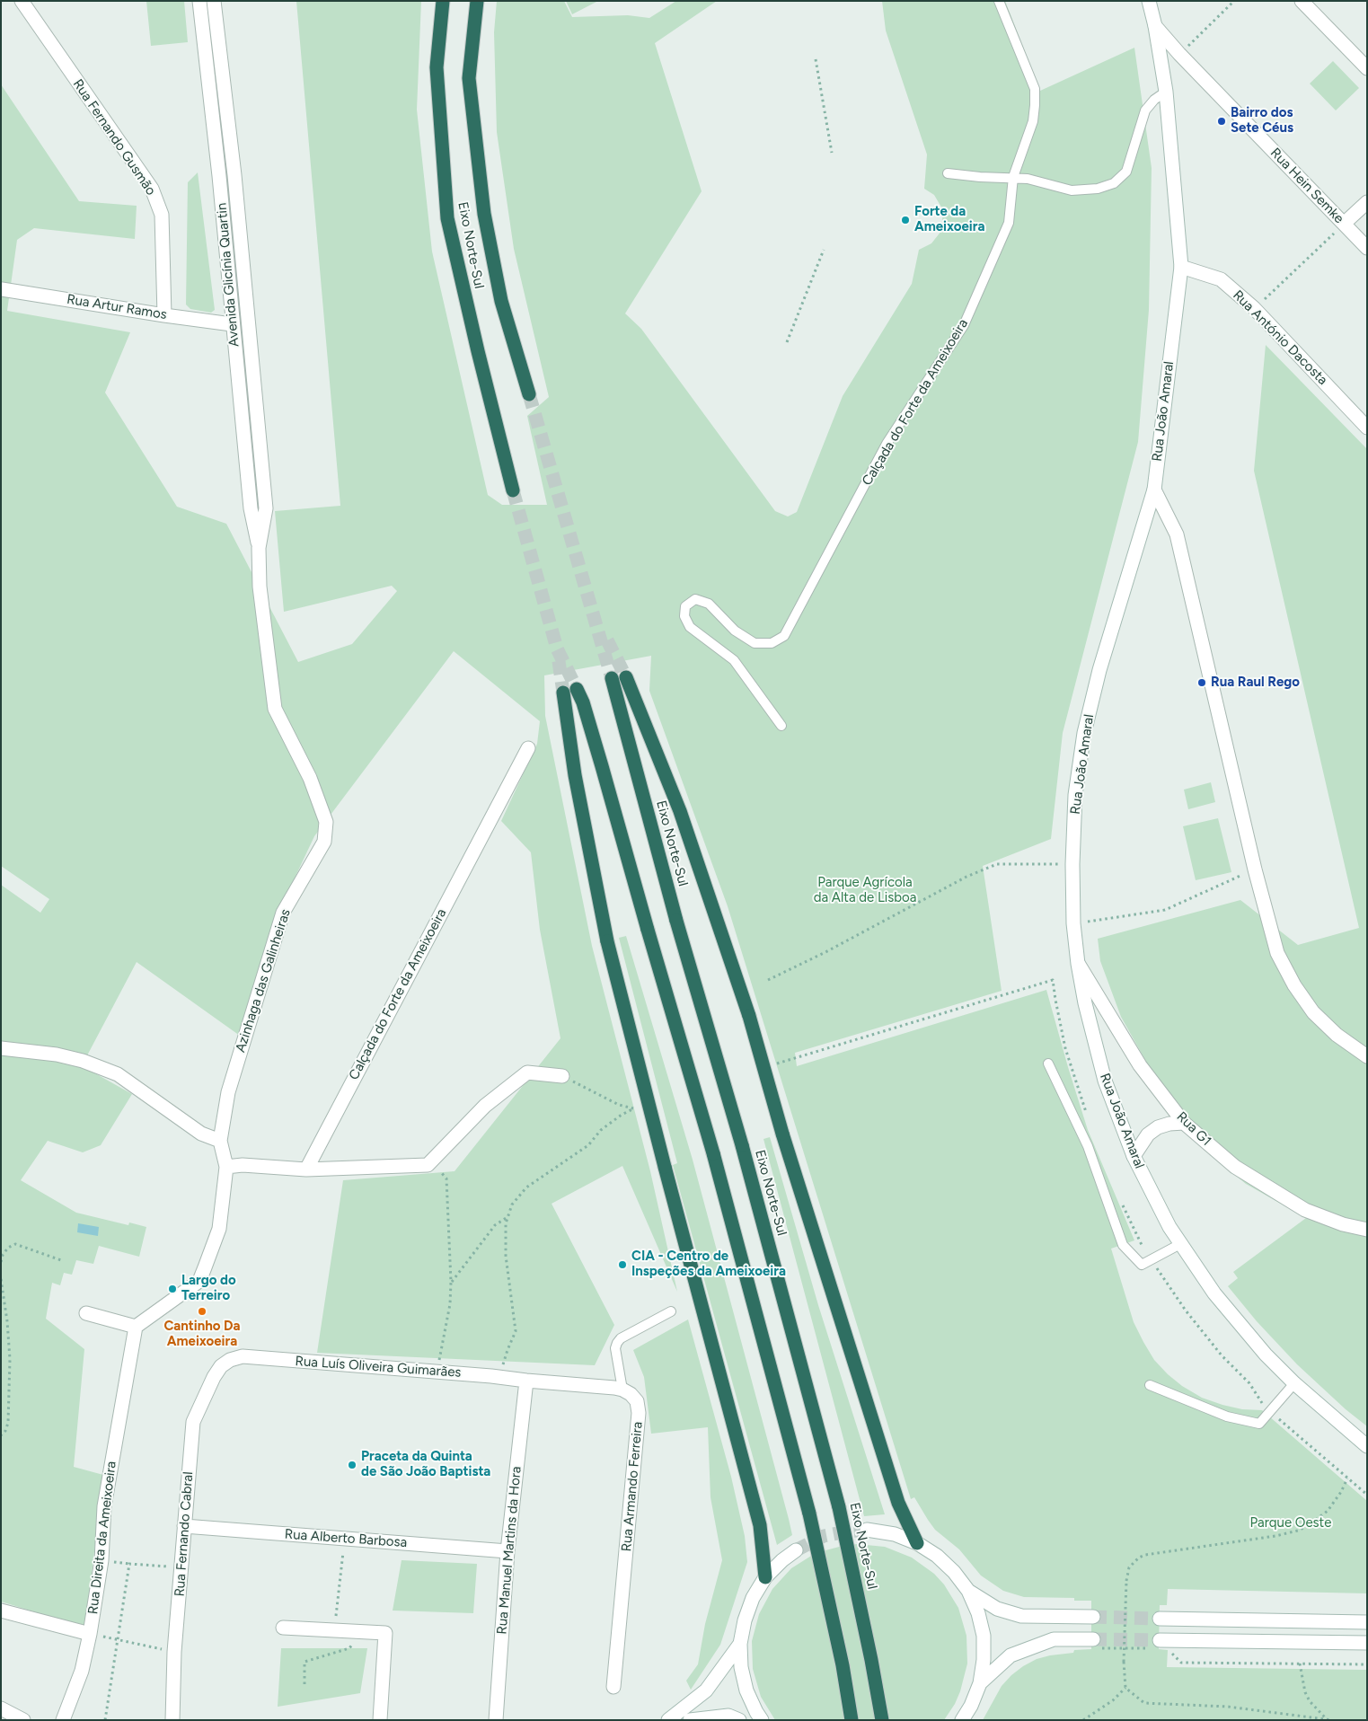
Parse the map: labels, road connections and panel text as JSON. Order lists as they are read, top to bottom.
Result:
{
  "streets": {
    "highway": ["Eixo Norte-Sul"],
    "street": [
      "Rua Fernando Gusmão",
      "Rua Hein Semke",
      "Avenida Glicínia Quartin",
      "Rua Artur Ramos",
      "Rua António Dacosta",
      "Calçada do Forte da Ameixoeira",
      "Rua João Amaral",
      "Azinhaga das Galinheiras",
      "Rua G1",
      "Rua Luís Oliveira Guimarães",
      "Rua Armando Ferreira",
      "Rua Fernando Cabral",
      "Rua Direita da Ameixoeira",
      "Rua Alberto Barbosa",
      "Rua Manuel Martins da Hora"
    ]
  },
  "crossings": [
    ["Rua Fernando Gusmão", "Rua Artur Ramos"],
    ["Rua Hein Semke", "Rua João Amaral"],
    ["Avenida Glicínia Quartin", "Rua Artur Ramos"],
    ["Avenida Glicínia Quartin", "Azinhaga das Galinheiras"],
    ["Rua António Dacosta", "Rua João Amaral"],
    ["Rua João Amaral", "Rua G1"],
    ["Rua Luís Oliveira Guimarães", "Rua Fernando Cabral"],
    ["Rua Luís Oliveira Guimarães", "Rua Manuel Martins da Hora"],
    ["Rua Fernando Cabral", "Rua Alberto Barbosa"],
    ["Rua Alberto Barbosa", "Rua Manuel Martins da Hora"]
  ],
  "parks": ["Parque Agrícola da Alta de Lisboa", "Parque Oeste"],
  "places": [
    "Bairro dos Sete Céus",
    "Forte da Ameixoeira",
    "Rua Raul Rego",
    "CIA - Centro de Inspeções da Ameixoeira",
    "Largo do Terreiro",
    "Cantinho Da Ameixoeira",
    "Praceta da Quinta de São João Baptista"
  ]
}
